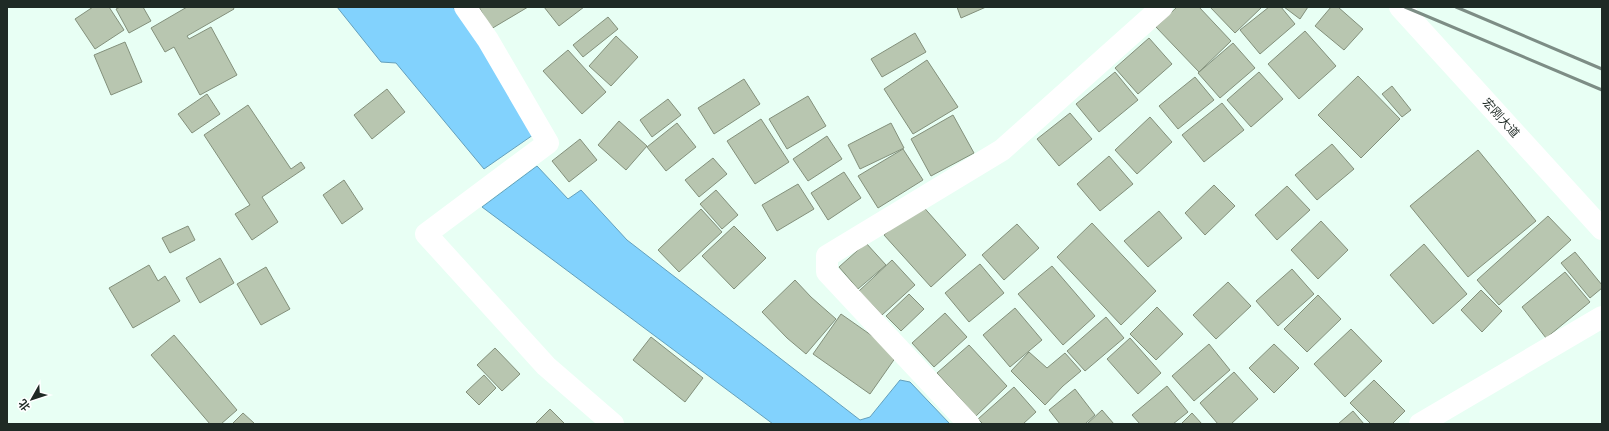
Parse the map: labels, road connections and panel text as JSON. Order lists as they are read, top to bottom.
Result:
{
  "streets": {
    "street": ["宏刚大道"]
  },
  "north": "bottom left"
}
